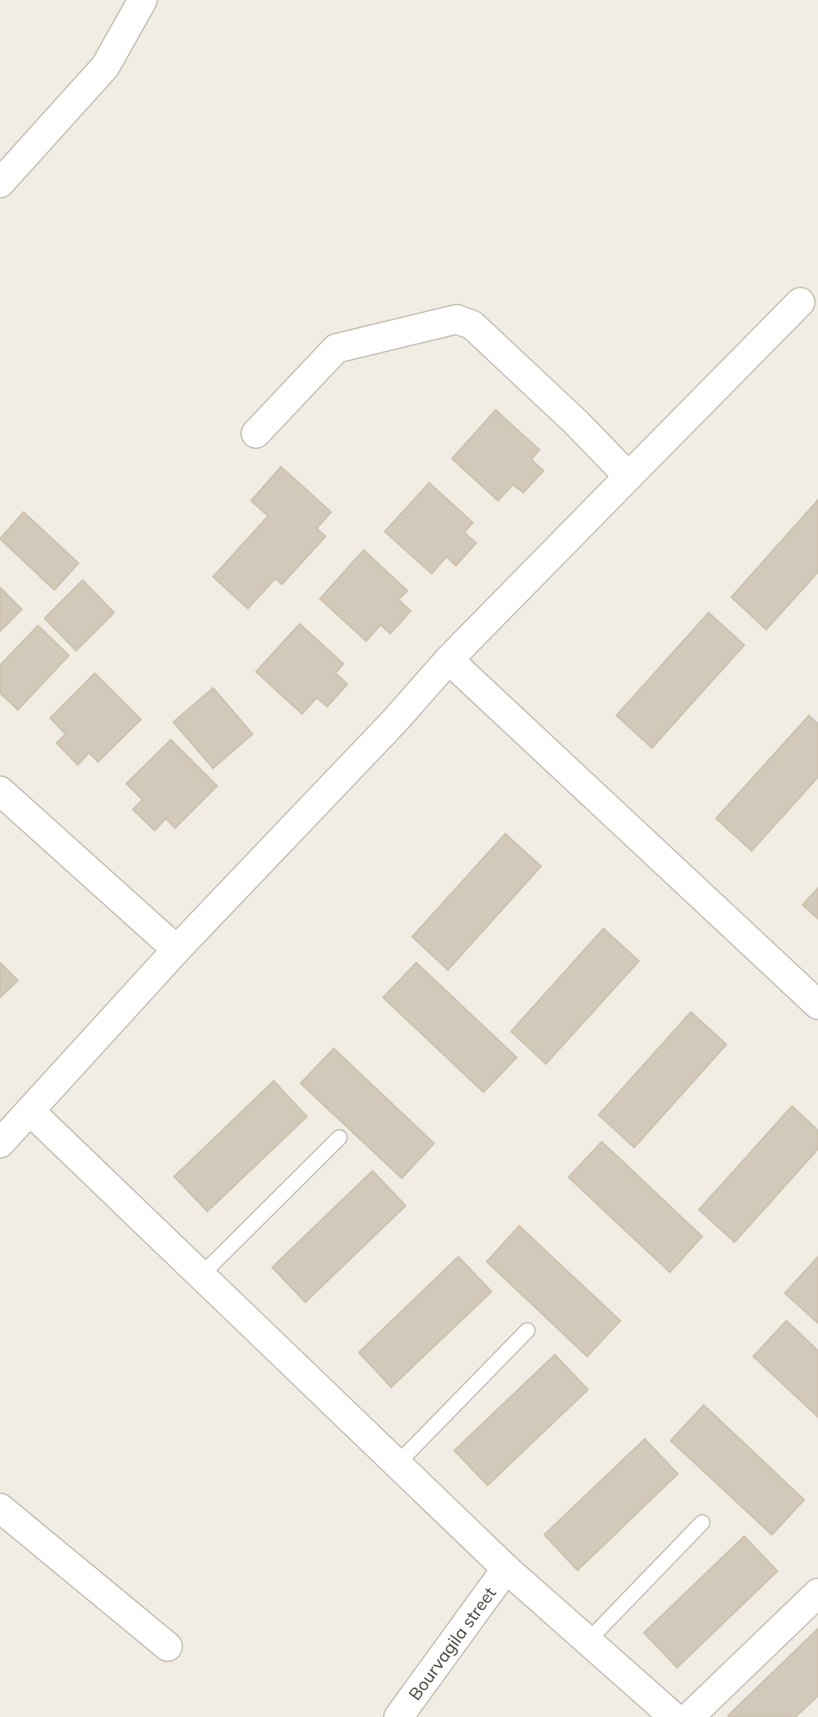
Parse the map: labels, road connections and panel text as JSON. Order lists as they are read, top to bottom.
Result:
{
  "streets": {
    "street": ["Bourvagila street"]
  }
}
